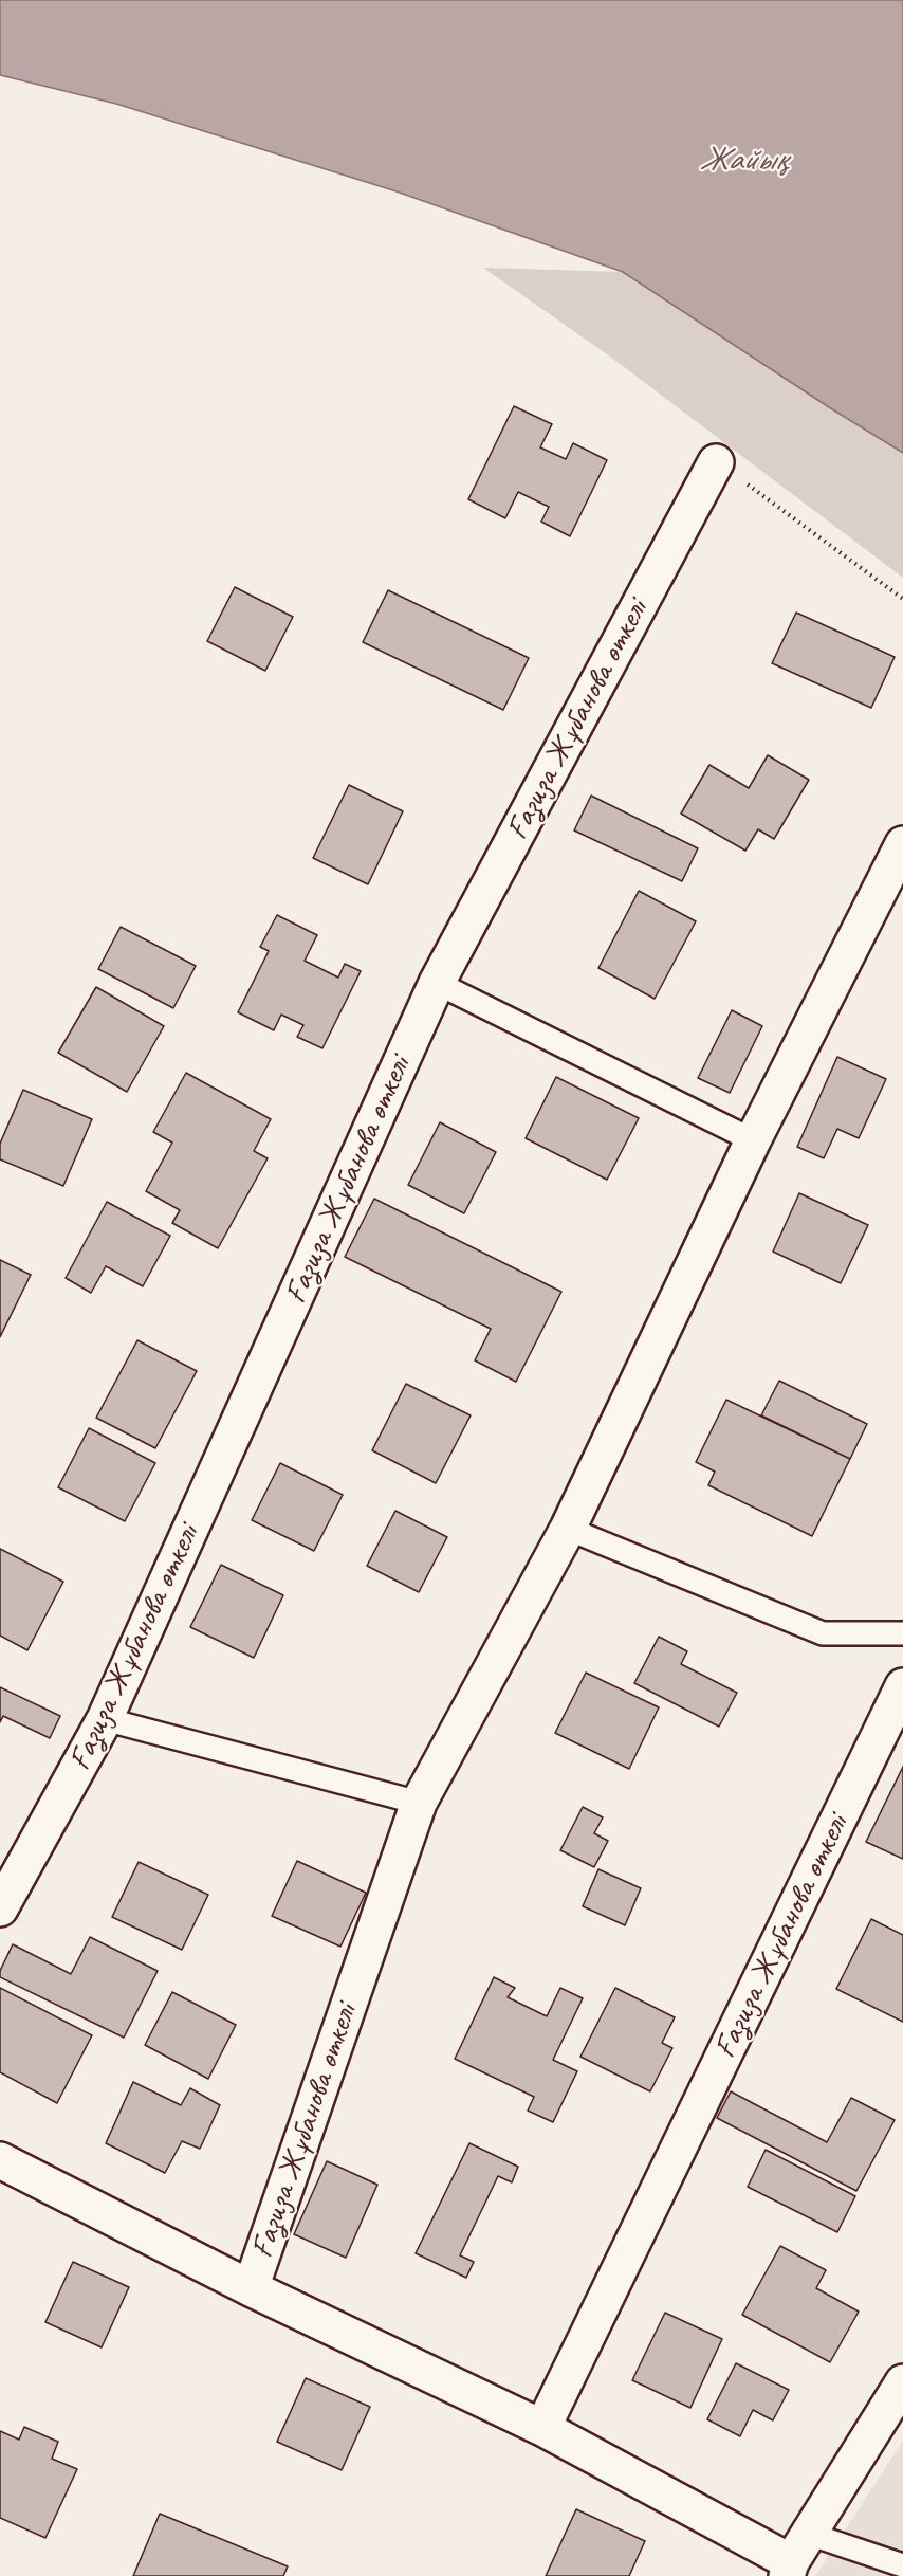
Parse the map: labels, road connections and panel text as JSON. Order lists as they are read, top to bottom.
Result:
{
  "streets": {
    "street": ["Ғазиза Жұбанова өткелі"]
  },
  "water": ["Жайық"]
}
